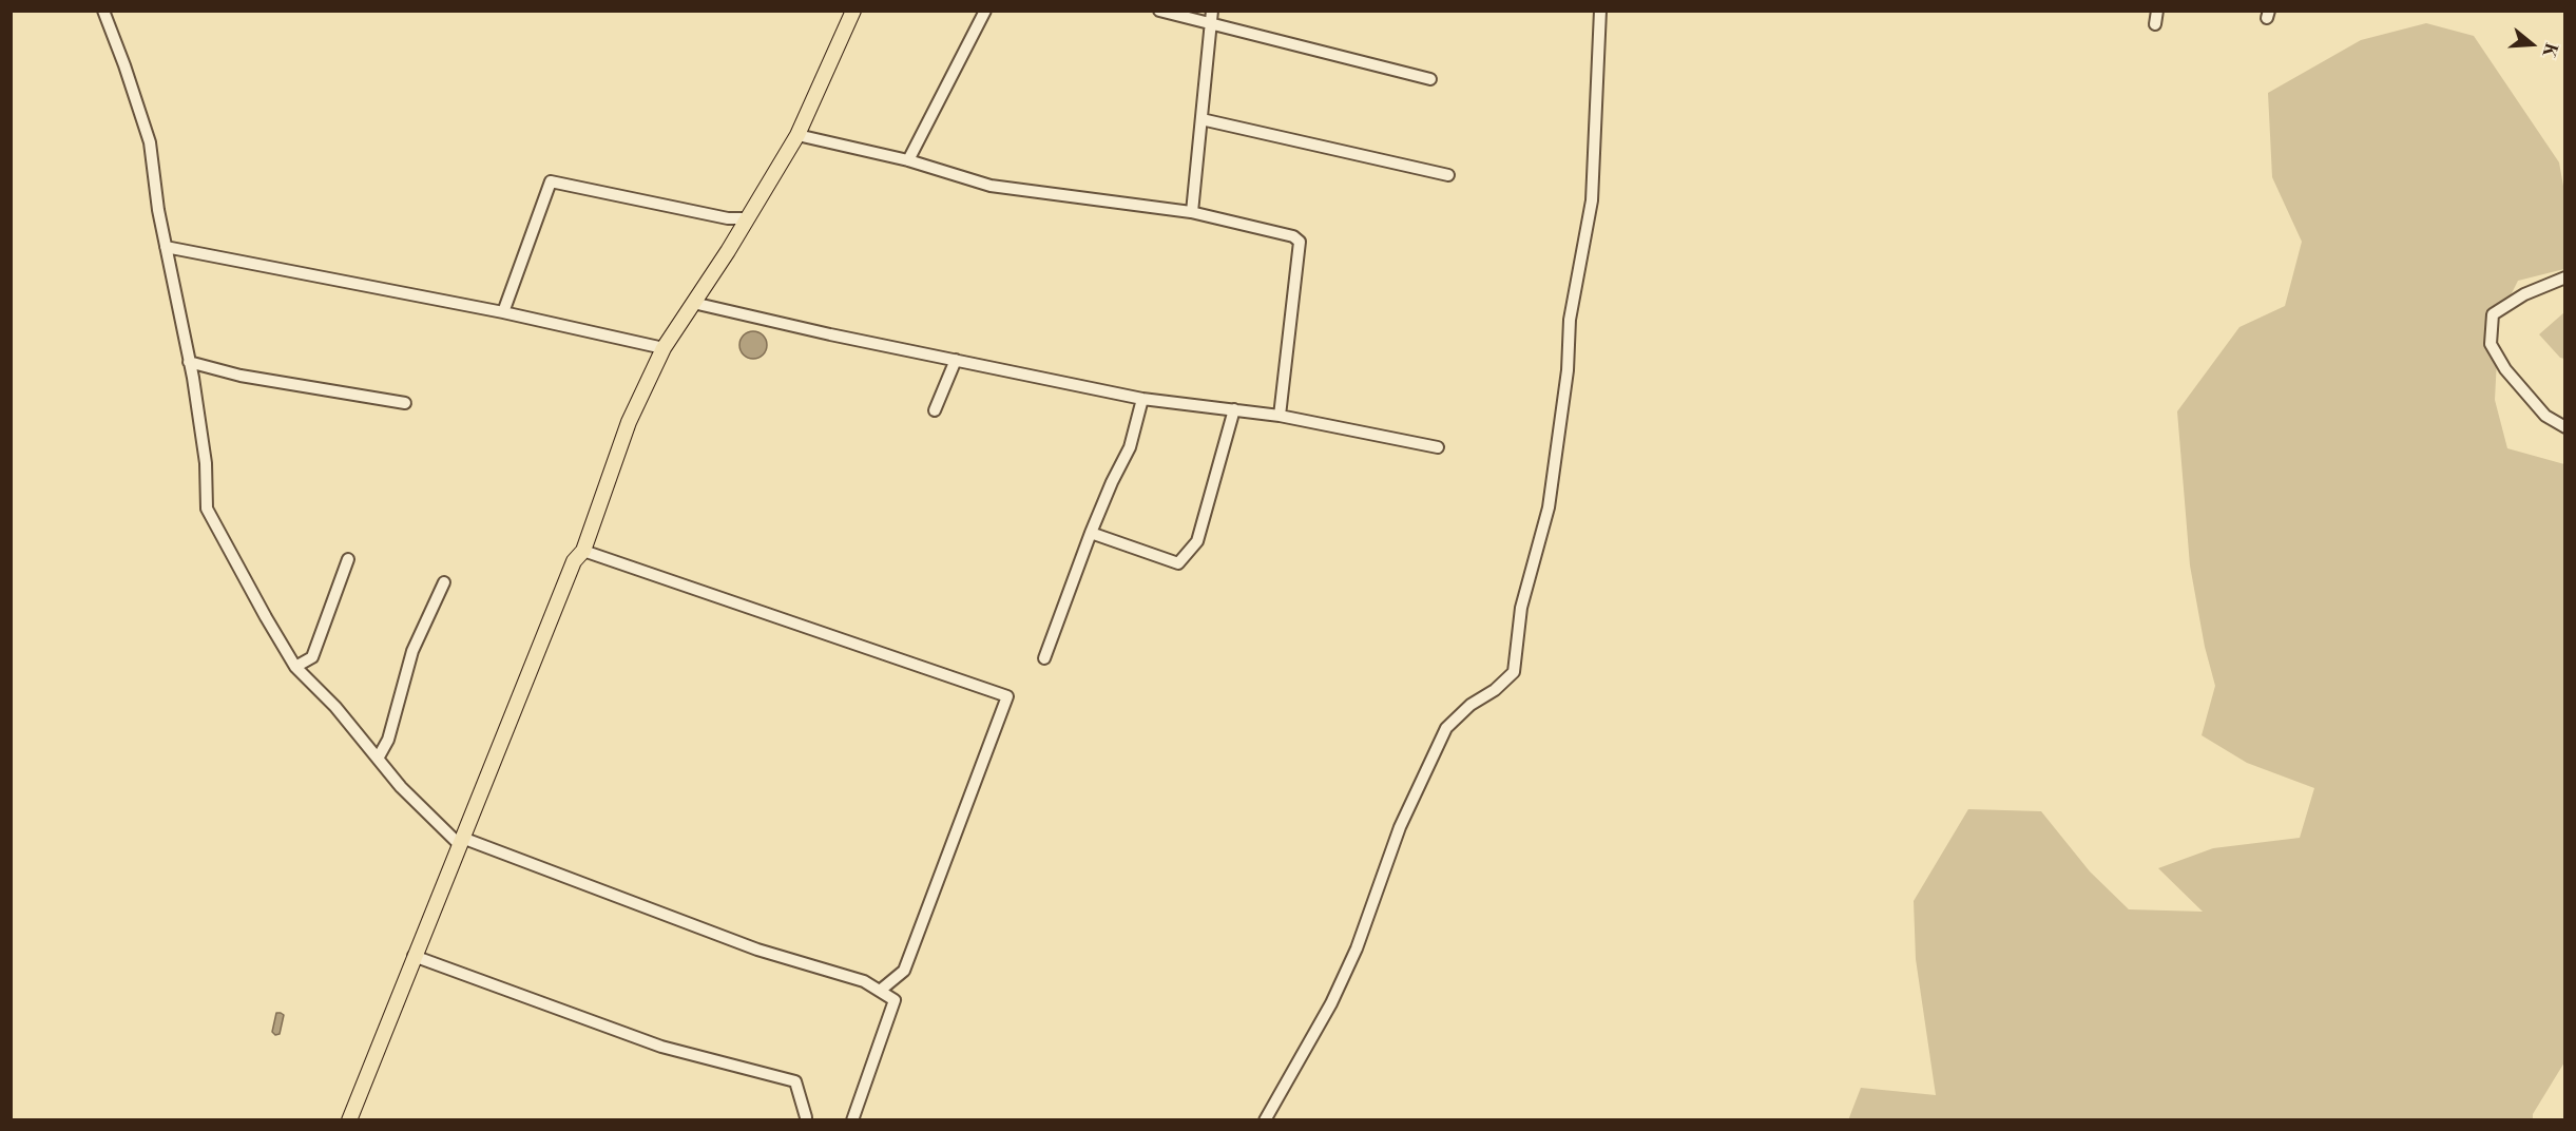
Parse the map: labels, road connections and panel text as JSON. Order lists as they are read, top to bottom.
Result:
{
  "north": "right"
}
